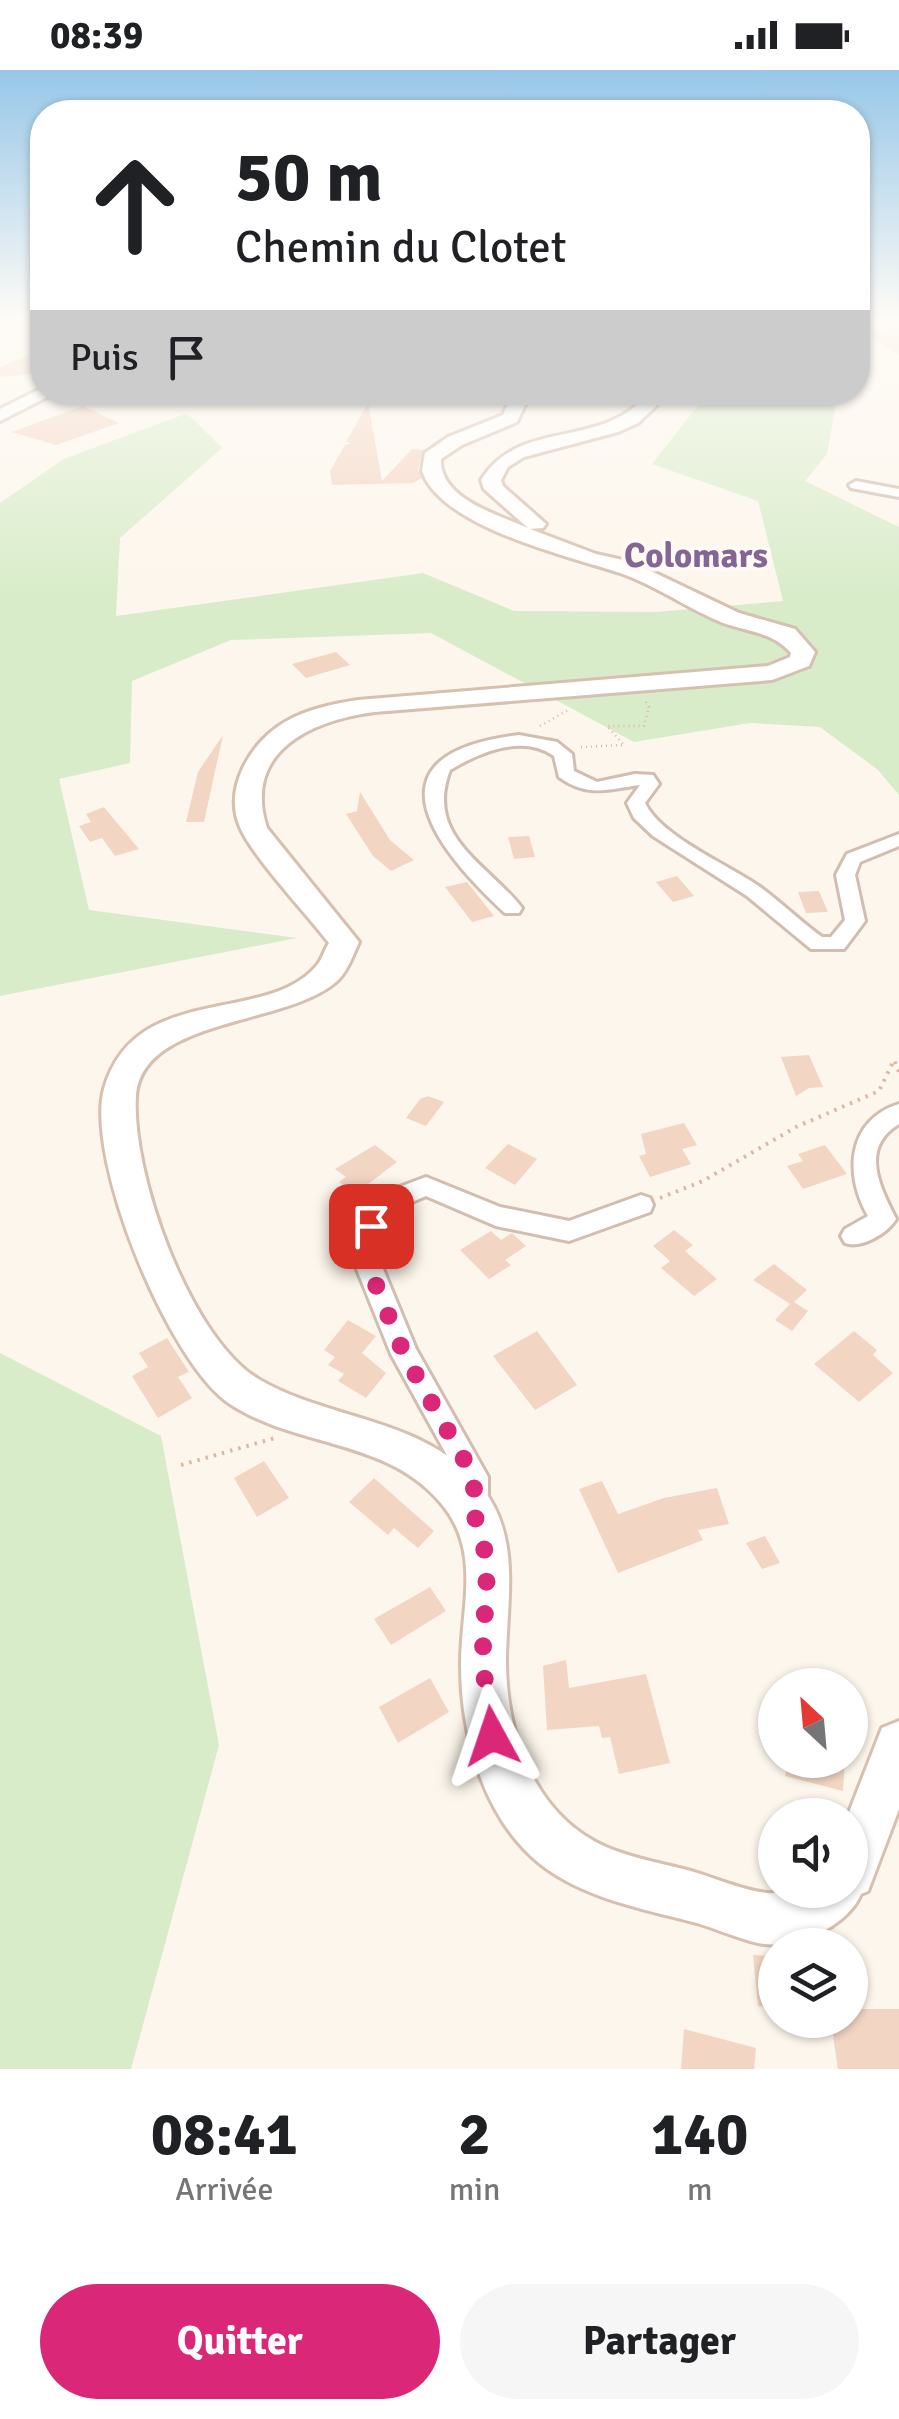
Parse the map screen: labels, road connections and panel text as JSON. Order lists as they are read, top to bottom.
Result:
{
  "districts": ["Colomars"],
  "north": "top left",
  "page": {
    "status": "08:39",
    "turn": ["50 m", "Chemin du Clotet"],
    "then": "Puis",
    "eta": [
      "08:41",
      "Arrivée",
      "2",
      "min",
      "140",
      "m"
    ],
    "buttons": ["Quitter", "Partager"]
  }
}
